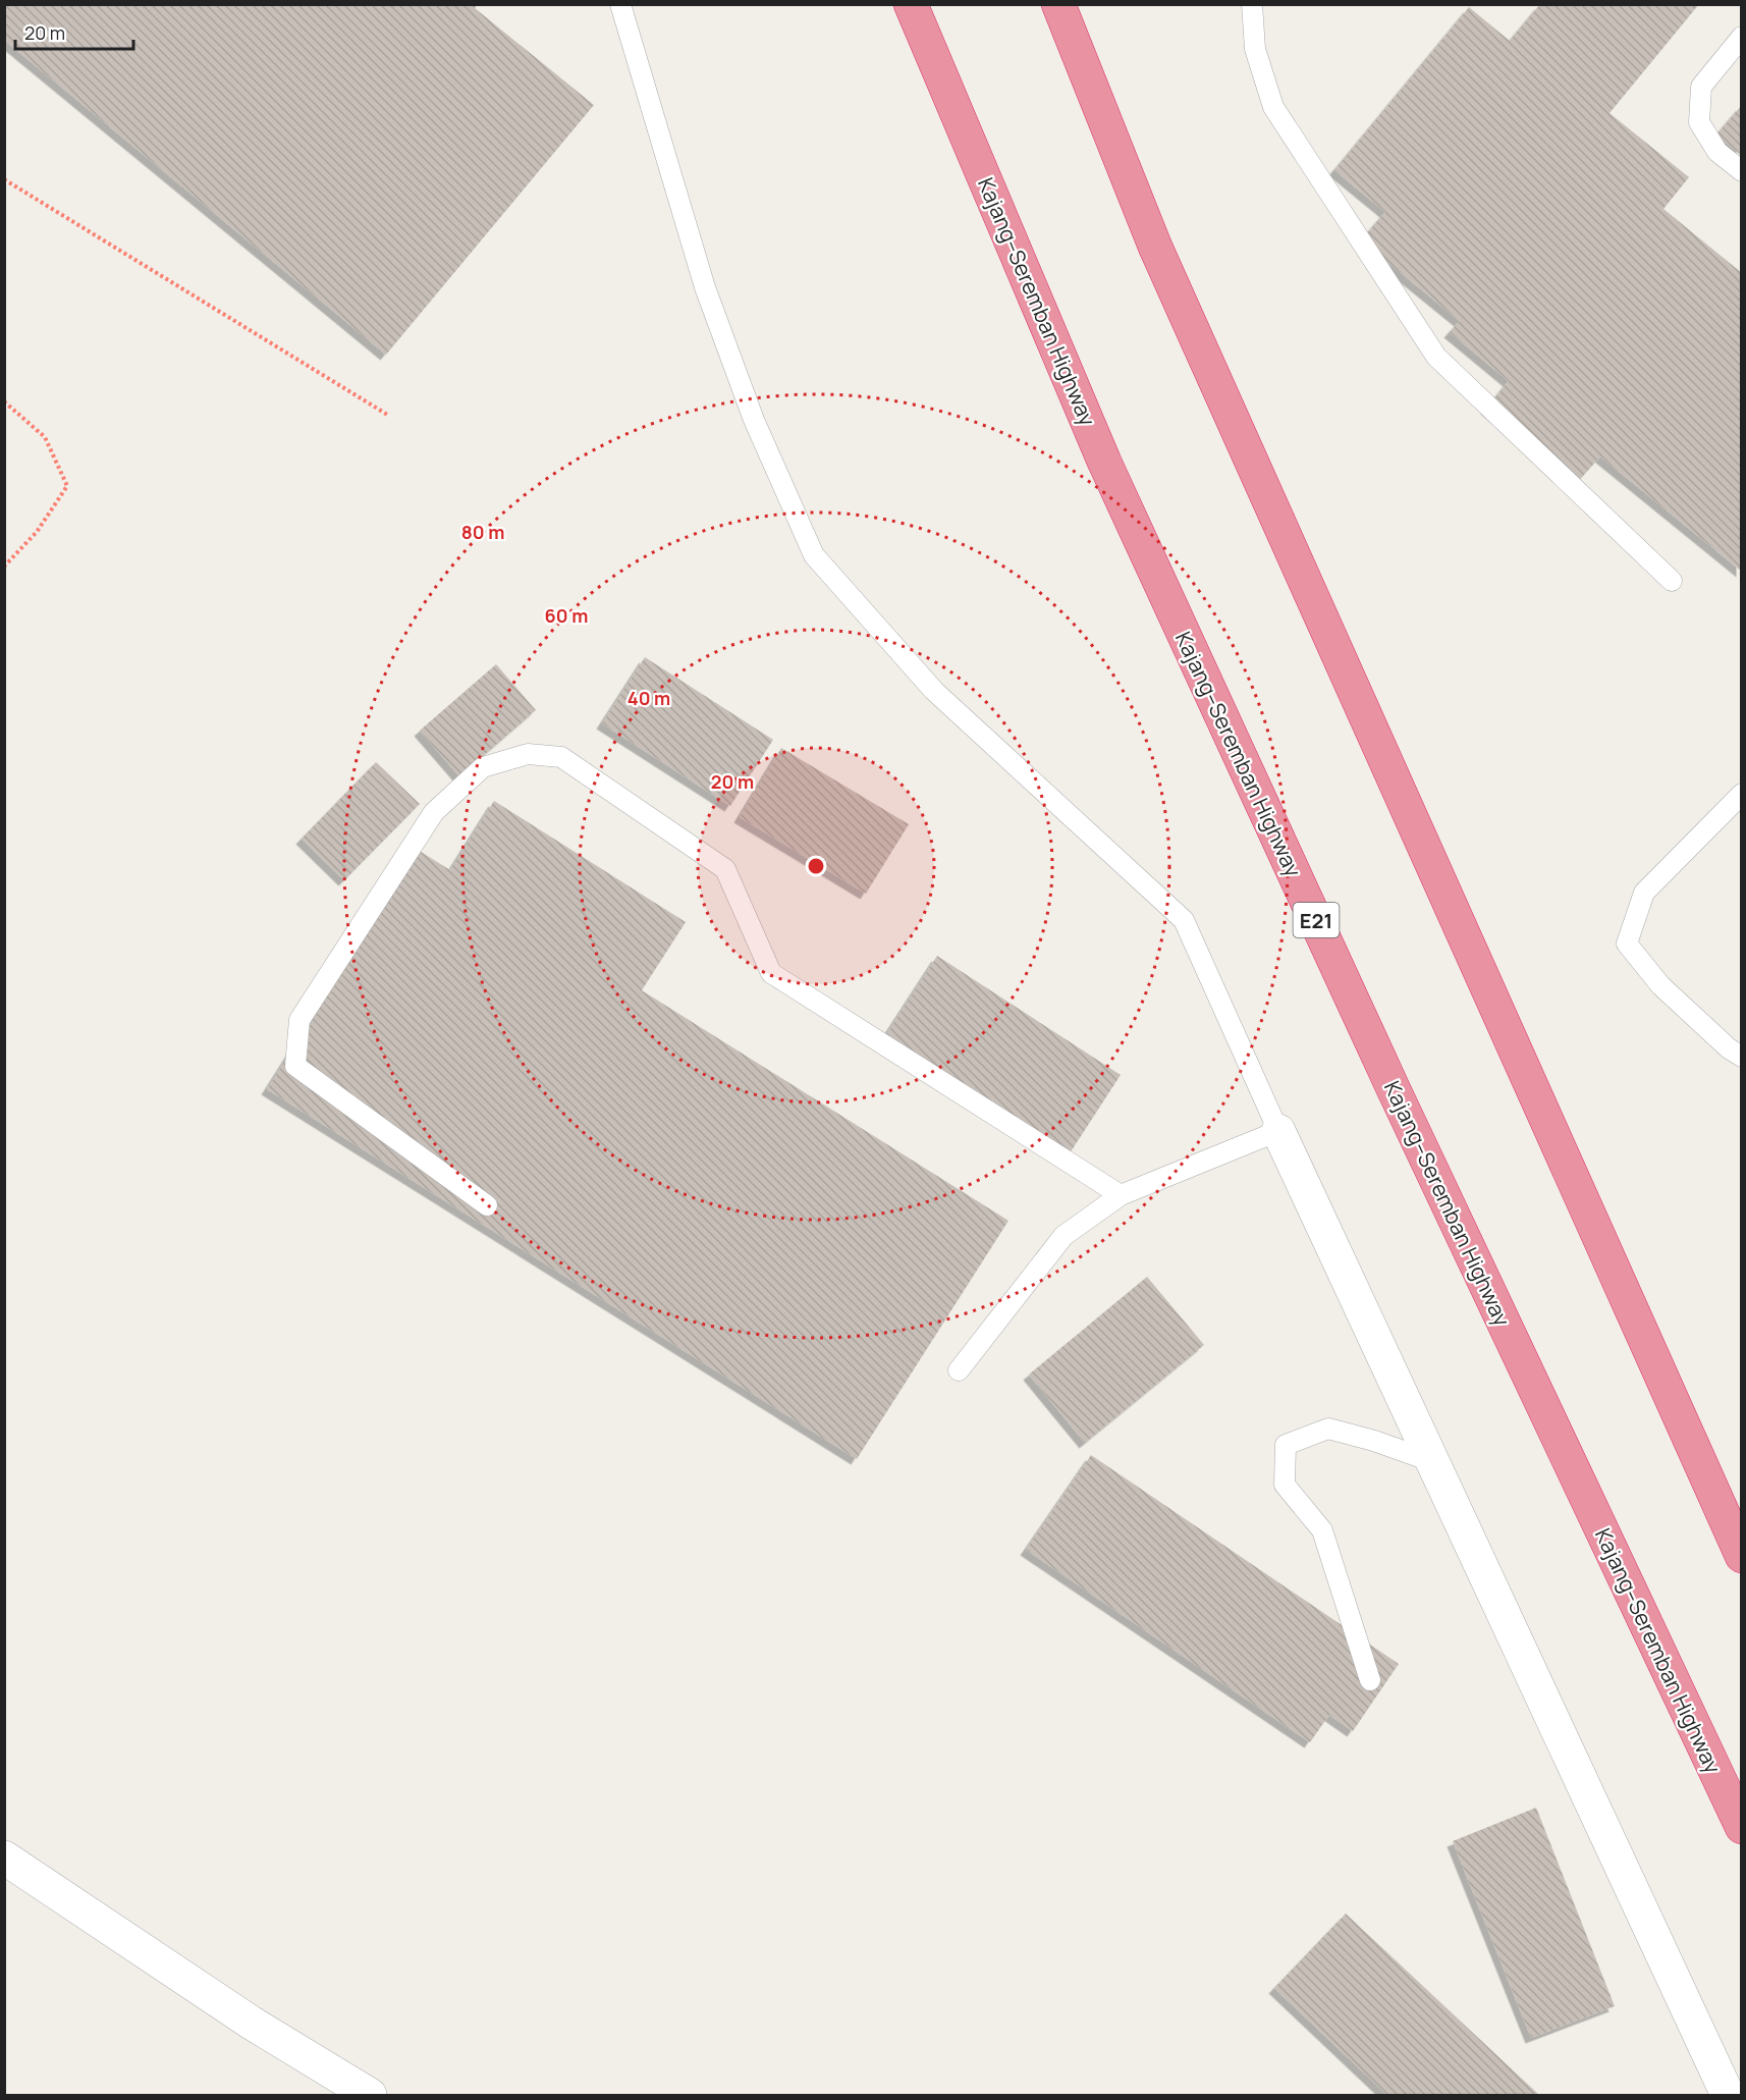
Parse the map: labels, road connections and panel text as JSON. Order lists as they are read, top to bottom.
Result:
{
  "streets": {
    "highway": ["Kajang–Seremban Highway", "E21"]
  },
  "scale_bar": "20 m",
  "rings": [
    "80 m",
    "60 m",
    "40 m",
    "20 m"
  ]
}
